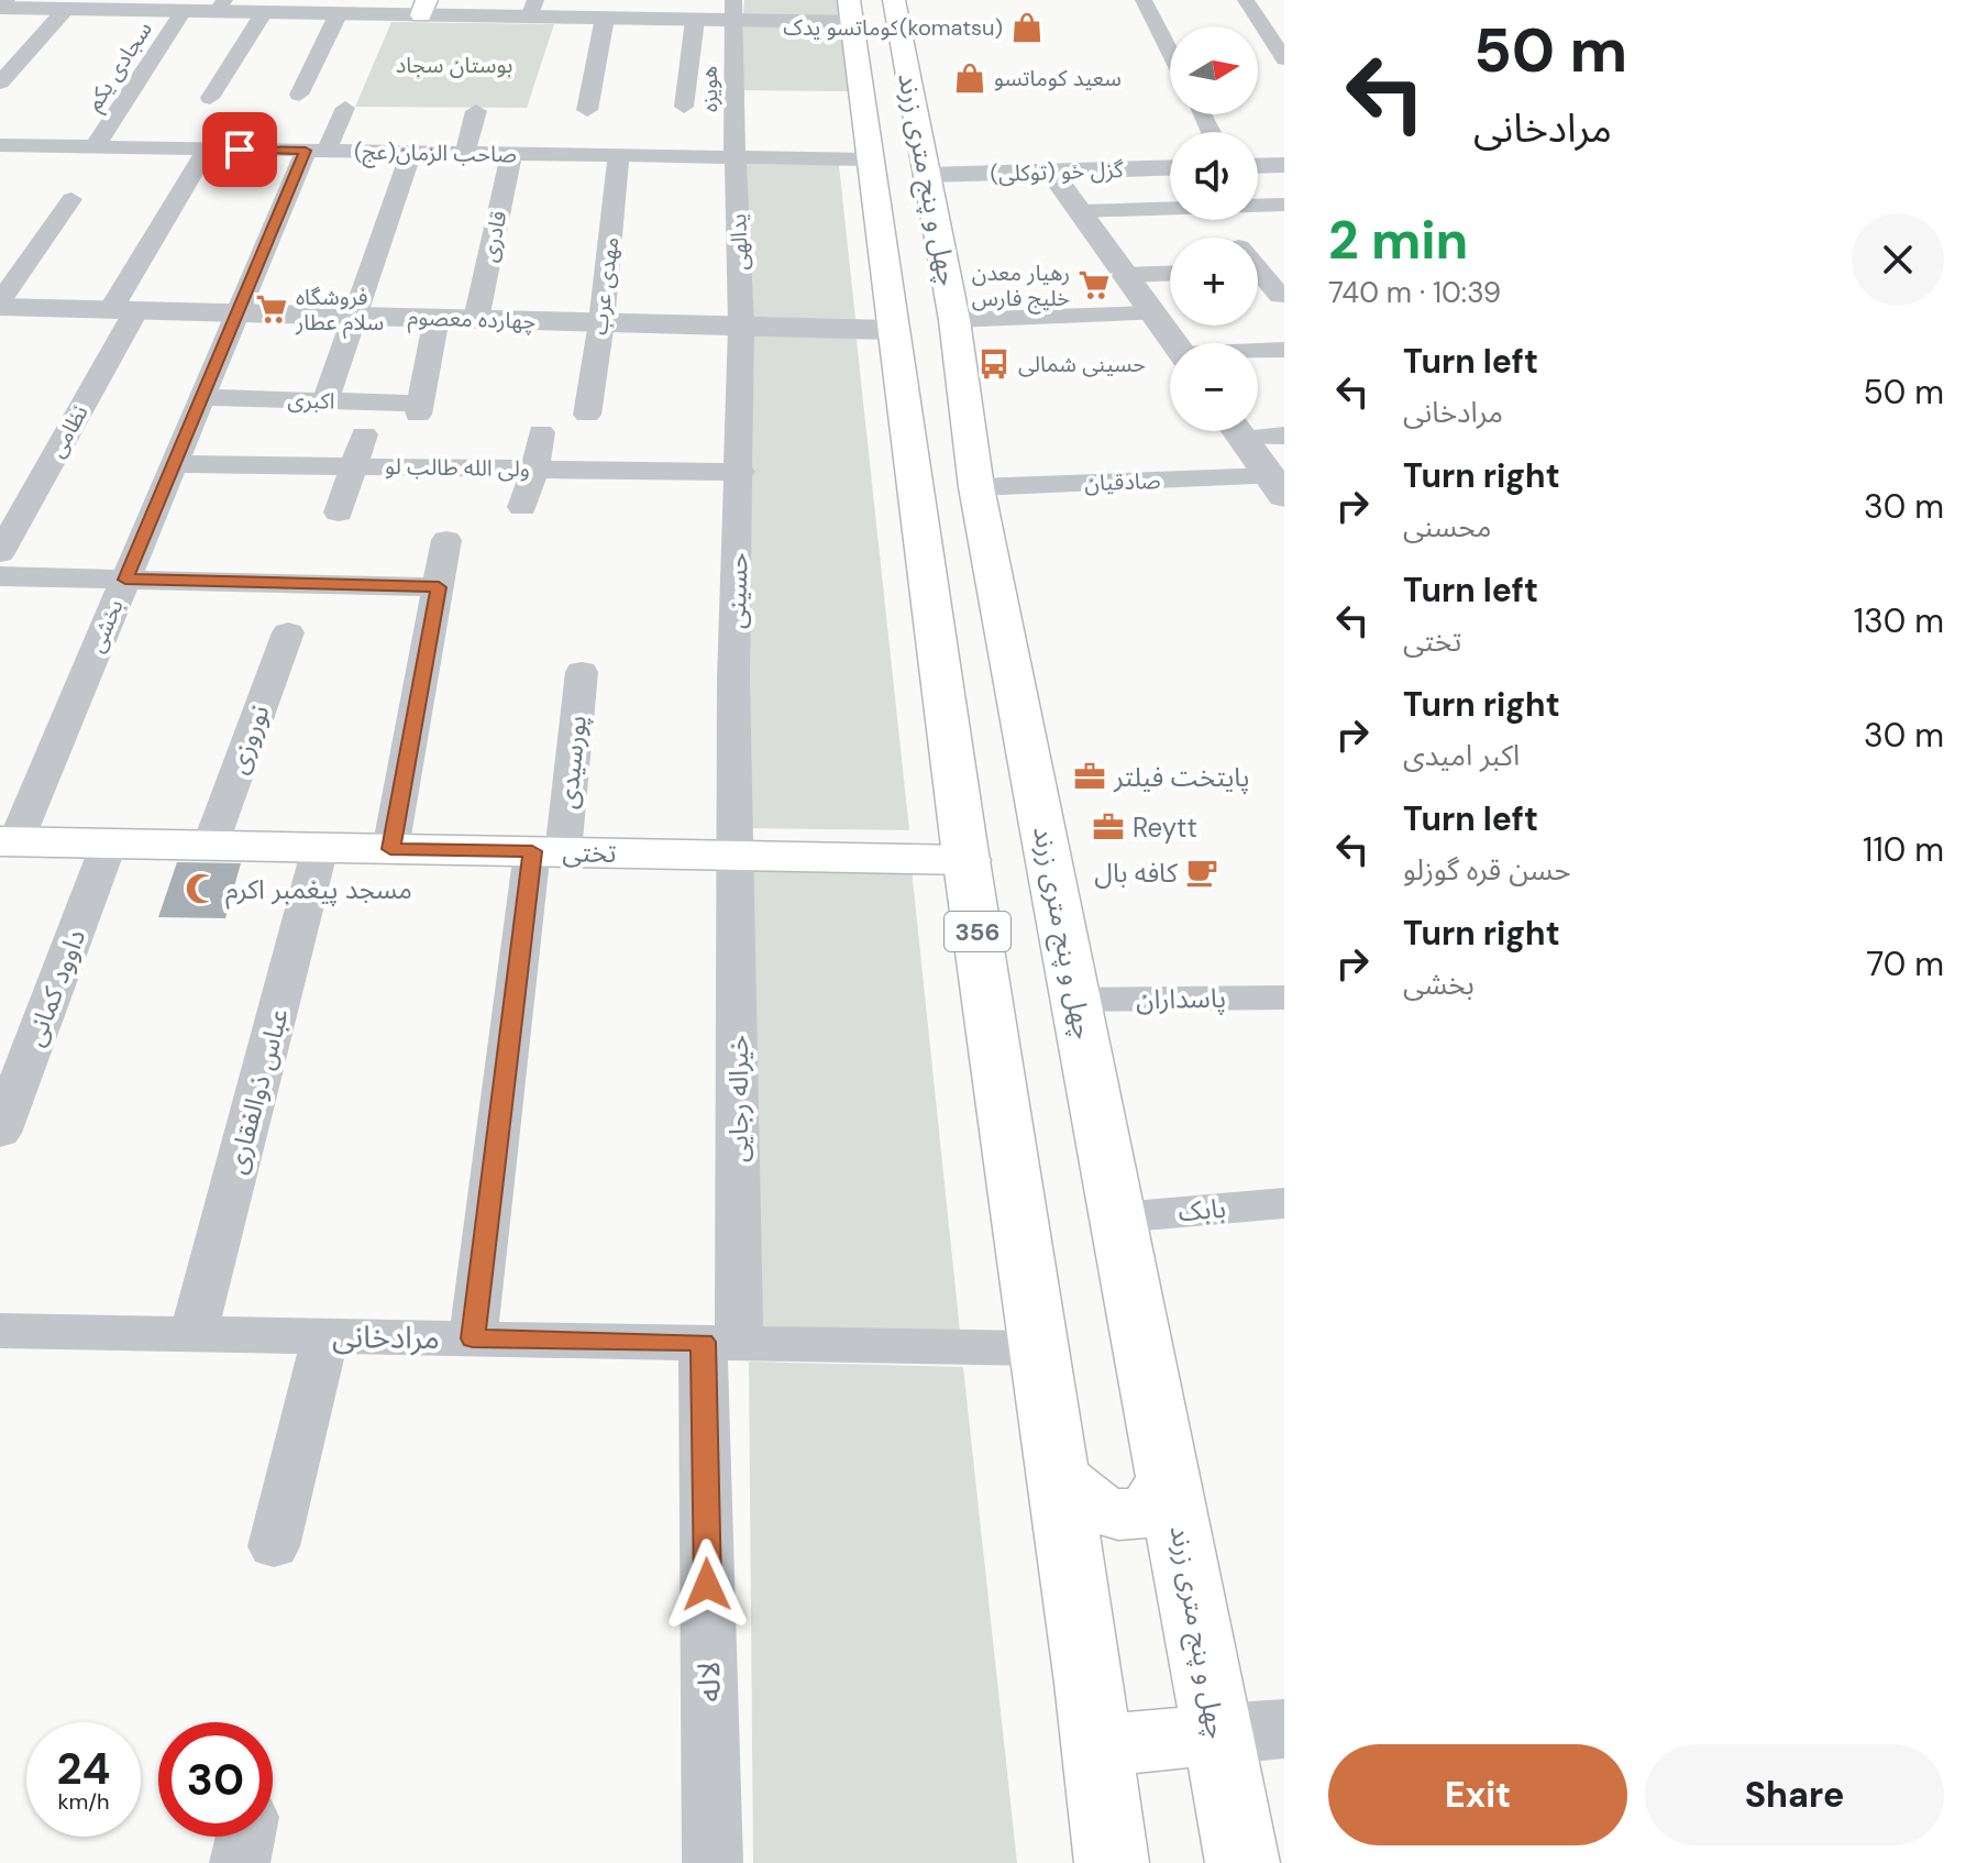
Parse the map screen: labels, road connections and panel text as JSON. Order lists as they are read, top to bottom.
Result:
{
  "streets": {
    "main road": ["چهل و پنج متری زرند", "تختی", "356"],
    "street": [
      "سجادی یکم",
      "هویزه",
      "صاحب الزمان(عج)",
      "گزل خو (توکلی)",
      "قادری",
      "یدالهی",
      "مهدی عرب",
      "چهارده معصوم",
      "اکبری",
      "نظامی",
      "ولی الله طالب لو",
      "صادقیان",
      "حسینی",
      "بخشی",
      "نوروزی",
      "پورسیدی",
      "داوود کمانی",
      "پاسداران",
      "عباس ذوالفقاری",
      "خیراله رجایی",
      "بابک",
      "مرادخانی",
      "لاله"
    ]
  },
  "crossings": [
    ["سجادی یکم", "صاحب الزمان(عج)"],
    ["هویزه", "صاحب الزمان(عج)"],
    ["هویزه", "یدالهی"],
    ["صاحب الزمان(عج)", "چهل و پنج متری زرند"],
    ["صاحب الزمان(عج)", "قادری"],
    ["صاحب الزمان(عج)", "یدالهی"],
    ["صاحب الزمان(عج)", "مهدی عرب"],
    ["صاحب الزمان(عج)", "نظامی"],
    ["صاحب الزمان(عج)", "بخشی"],
    ["گزل خو (توکلی)", "چهل و پنج متری زرند"],
    ["چهل و پنج متری زرند", "چهارده معصوم"],
    ["چهل و پنج متری زرند", "صادقیان"],
    ["چهل و پنج متری زرند", "تختی"],
    ["چهل و پنج متری زرند", "پاسداران"],
    ["چهل و پنج متری زرند", "بابک"],
    ["چهل و پنج متری زرند", "مرادخانی"],
    ["قادری", "چهارده معصوم"],
    ["یدالهی", "چهارده معصوم"],
    ["یدالهی", "حسینی"],
    ["مهدی عرب", "چهارده معصوم"],
    ["چهارده معصوم", "اکبری"],
    ["چهارده معصوم", "نظامی"],
    ["چهارده معصوم", "حسینی"],
    ["چهارده معصوم", "بخشی"],
    ["اکبری", "بخشی"],
    ["ولی الله طالب لو", "حسینی"],
    ["ولی الله طالب لو", "بخشی"],
    ["حسینی", "تختی"],
    ["حسینی", "خیراله رجایی"],
    ["بخشی", "تختی"],
    ["نوروزی", "تختی"],
    ["پورسیدی", "تختی"],
    ["پورسیدی", "مرادخانی"],
    ["تختی", "داوود کمانی"],
    ["تختی", "عباس ذوالفقاری"],
    ["تختی", "خیراله رجایی"],
    ["عباس ذوالفقاری", "مرادخانی"],
    ["خیراله رجایی", "مرادخانی"],
    ["خیراله رجایی", "لاله"],
    ["مرادخانی", "لاله"]
  ],
  "parks": ["بوستان سجاد"],
  "places": {
    "shop": ["کوماتسو یدک(komatsu)", "سعید کوماتسو"],
    "supermarket": ["رهیار معدن خلیج فارس", "فروشگاه سلام عطار"],
    "bus stop": ["حسینی شمالی"],
    "office": ["پایتخت فیلتر", "Reytt"],
    "cafe": ["کافه بال"],
    "mosque": ["مسجد پیغمبر اکرم"]
  },
  "north": "right",
  "page": {
    "turn": ["50 m", "مرادخانی"],
    "map_buttons": ["+", "−"],
    "heading": ["2 min", "740 m · 10:39"],
    "list": [
      {
        "name": "Turn left",
        "note": "مرادخانی",
        "value": "50 m"
      },
      {
        "name": "Turn right",
        "note": "محسنی",
        "value": "30 m"
      },
      {
        "name": "Turn left",
        "note": "تختی",
        "value": "130 m"
      },
      {
        "name": "Turn right",
        "note": "اکبر امیدی",
        "value": "30 m"
      },
      {
        "name": "Turn left",
        "note": "حسن قره گوزلو",
        "value": "110 m"
      },
      {
        "name": "Turn right",
        "note": "بخشی",
        "value": "70 m"
      }
    ],
    "speed": "24 km/h",
    "limit": "30",
    "buttons": ["Exit", "Share"]
  }
}
